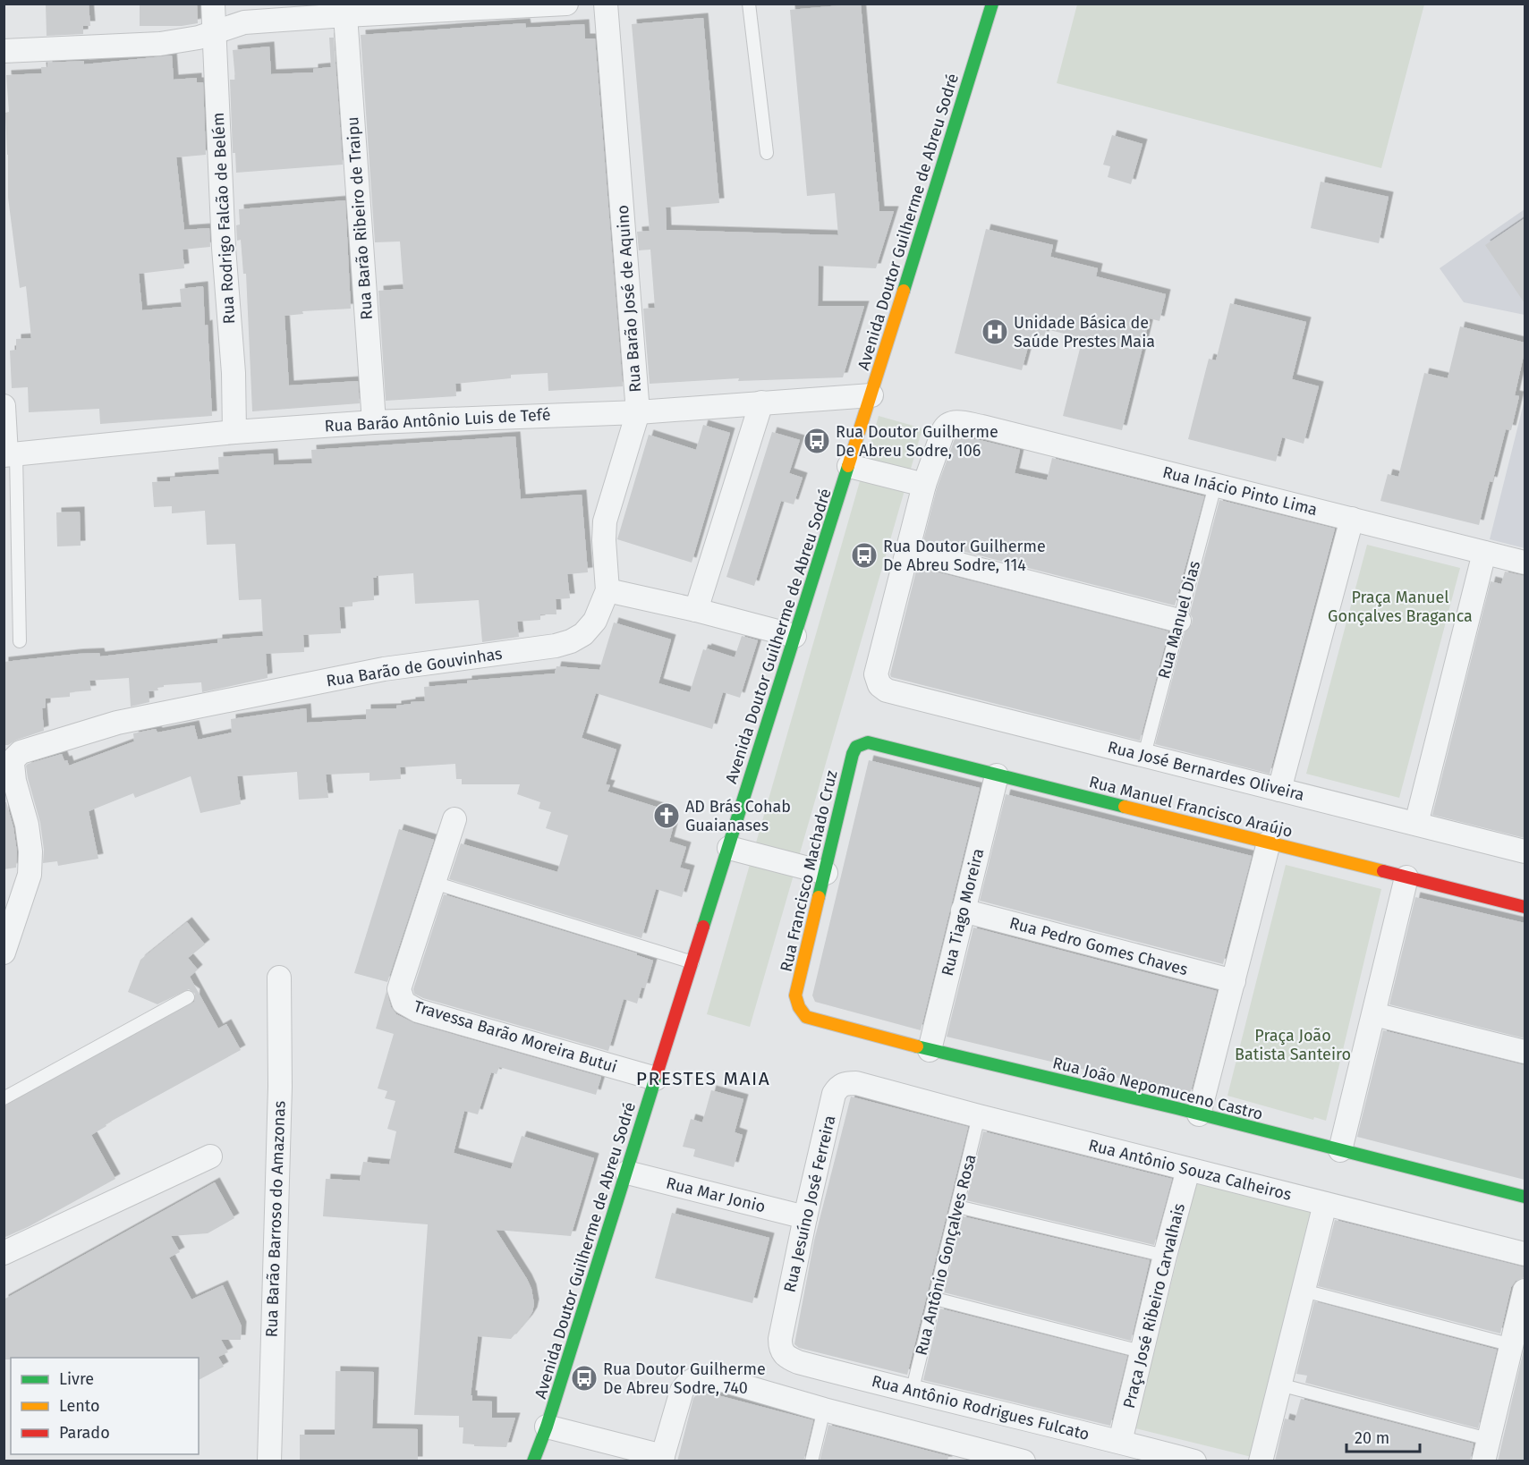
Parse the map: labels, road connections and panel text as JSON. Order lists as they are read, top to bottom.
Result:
{
  "streets": {
    "street": [
      "Rua Rodrigo Falcão de Belém",
      "Rua Barão Ribeiro de Traipu",
      "Avenida Doutor Guilherme de Abreu Sodré",
      "Rua Barão José de Aquino",
      "Rua Barão Antônio Luis de Tefé",
      "Rua Inácio Pinto Lima",
      "Rua Barão de Gouvinhas",
      "Rua José Bernardes Oliveira",
      "Rua Manuel Francisco Araújo",
      "Rua Francisco Machado Cruz",
      "Rua Tiago Moreira",
      "Rua Pedro Gomes Chaves",
      "Travessa Barão Moreira Butui",
      "Rua João Nepomuceno Castro",
      "Rua Antônio Souza Calheiros",
      "Rua Mar Jonio",
      "Rua Jesuíno José Ferreira",
      "Rua Barão Barroso do Amazonas",
      "Praça José Ribeiro Carvalhais",
      "Rua Antônio Rodrigues Fulcato"
    ],
    "lane": ["Rua Manuel Dias", "Rua Antônio Gonçalves Rosa"]
  },
  "crossings": [
    ["Rua Rodrigo Falcão de Belém", "Rua Barão Antônio Luis de Tefé"],
    ["Rua Barão Ribeiro de Traipu", "Rua Barão Antônio Luis de Tefé"],
    ["Avenida Doutor Guilherme de Abreu Sodré", "Rua Barão Antônio Luis de Tefé"],
    ["Avenida Doutor Guilherme de Abreu Sodré", "Travessa Barão Moreira Butui"],
    ["Avenida Doutor Guilherme de Abreu Sodré", "Rua Mar Jonio"],
    ["Rua Barão José de Aquino", "Rua Barão Antônio Luis de Tefé"],
    ["Rua Barão José de Aquino", "Rua Barão de Gouvinhas"],
    ["Rua Inácio Pinto Lima", "Rua Manuel Dias"],
    ["Rua Manuel Dias", "Rua José Bernardes Oliveira"],
    ["Rua Manuel Francisco Araújo", "Rua Francisco Machado Cruz"],
    ["Rua Manuel Francisco Araújo", "Rua Tiago Moreira"],
    ["Rua Francisco Machado Cruz", "Rua João Nepomuceno Castro"],
    ["Rua Tiago Moreira", "Rua Pedro Gomes Chaves"],
    ["Rua Tiago Moreira", "Rua João Nepomuceno Castro"],
    ["Rua Antônio Souza Calheiros", "Rua Jesuíno José Ferreira"],
    ["Rua Antônio Souza Calheiros", "Rua Antônio Gonçalves Rosa"],
    ["Rua Antônio Souza Calheiros", "Praça José Ribeiro Carvalhais"],
    ["Rua Mar Jonio", "Rua Jesuíno José Ferreira"],
    ["Rua Jesuíno José Ferreira", "Rua Antônio Rodrigues Fulcato"],
    ["Rua Antônio Gonçalves Rosa", "Rua Antônio Rodrigues Fulcato"],
    ["Praça José Ribeiro Carvalhais", "Rua Antônio Rodrigues Fulcato"]
  ],
  "districts": ["PRESTES MAIA"],
  "parks": ["Praça Manuel Gonçalves Braganca", "Praça João Batista Santeiro"],
  "places": {
    "hospital": ["Unidade Básica de Saúde Prestes Maia"],
    "bus stop": ["Rua Doutor Guilherme De Abreu Sodre, 106", "Rua Doutor Guilherme De Abreu Sodre, 114", "Rua Doutor Guilherme De Abreu Sodre, 740"],
    "church": ["AD Brás Cohab Guaianases"]
  },
  "legend": ["Livre", "Lento", "Parado"],
  "scale_bar": "20 m"
}
